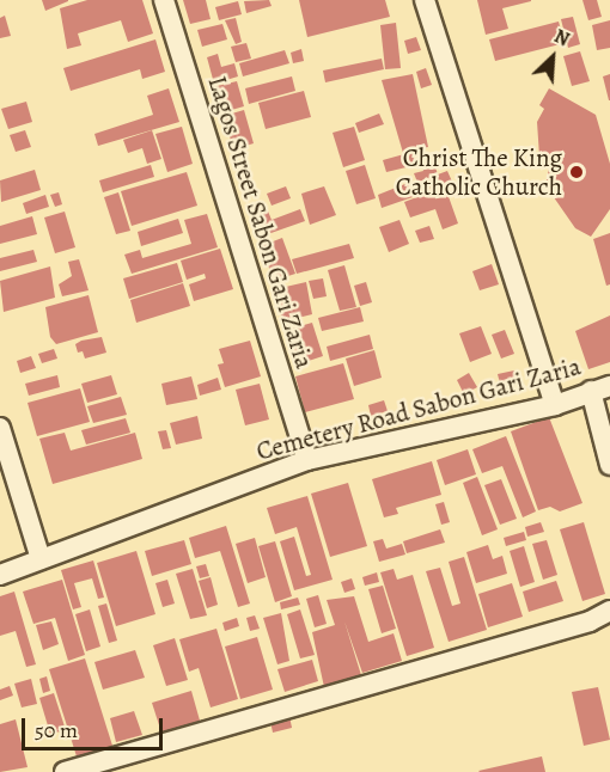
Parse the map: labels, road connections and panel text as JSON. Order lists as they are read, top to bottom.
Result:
{
  "streets": {
    "street": ["Lagos Street Sabon Gari Zaria", "Cemetery Road Sabon Gari Zaria"]
  },
  "crossings": [
    ["Lagos Street Sabon Gari Zaria", "Cemetery Road Sabon Gari Zaria"]
  ],
  "places": ["Christ The King Catholic Church"],
  "scale_bar": "50 m",
  "north": "top right"
}
